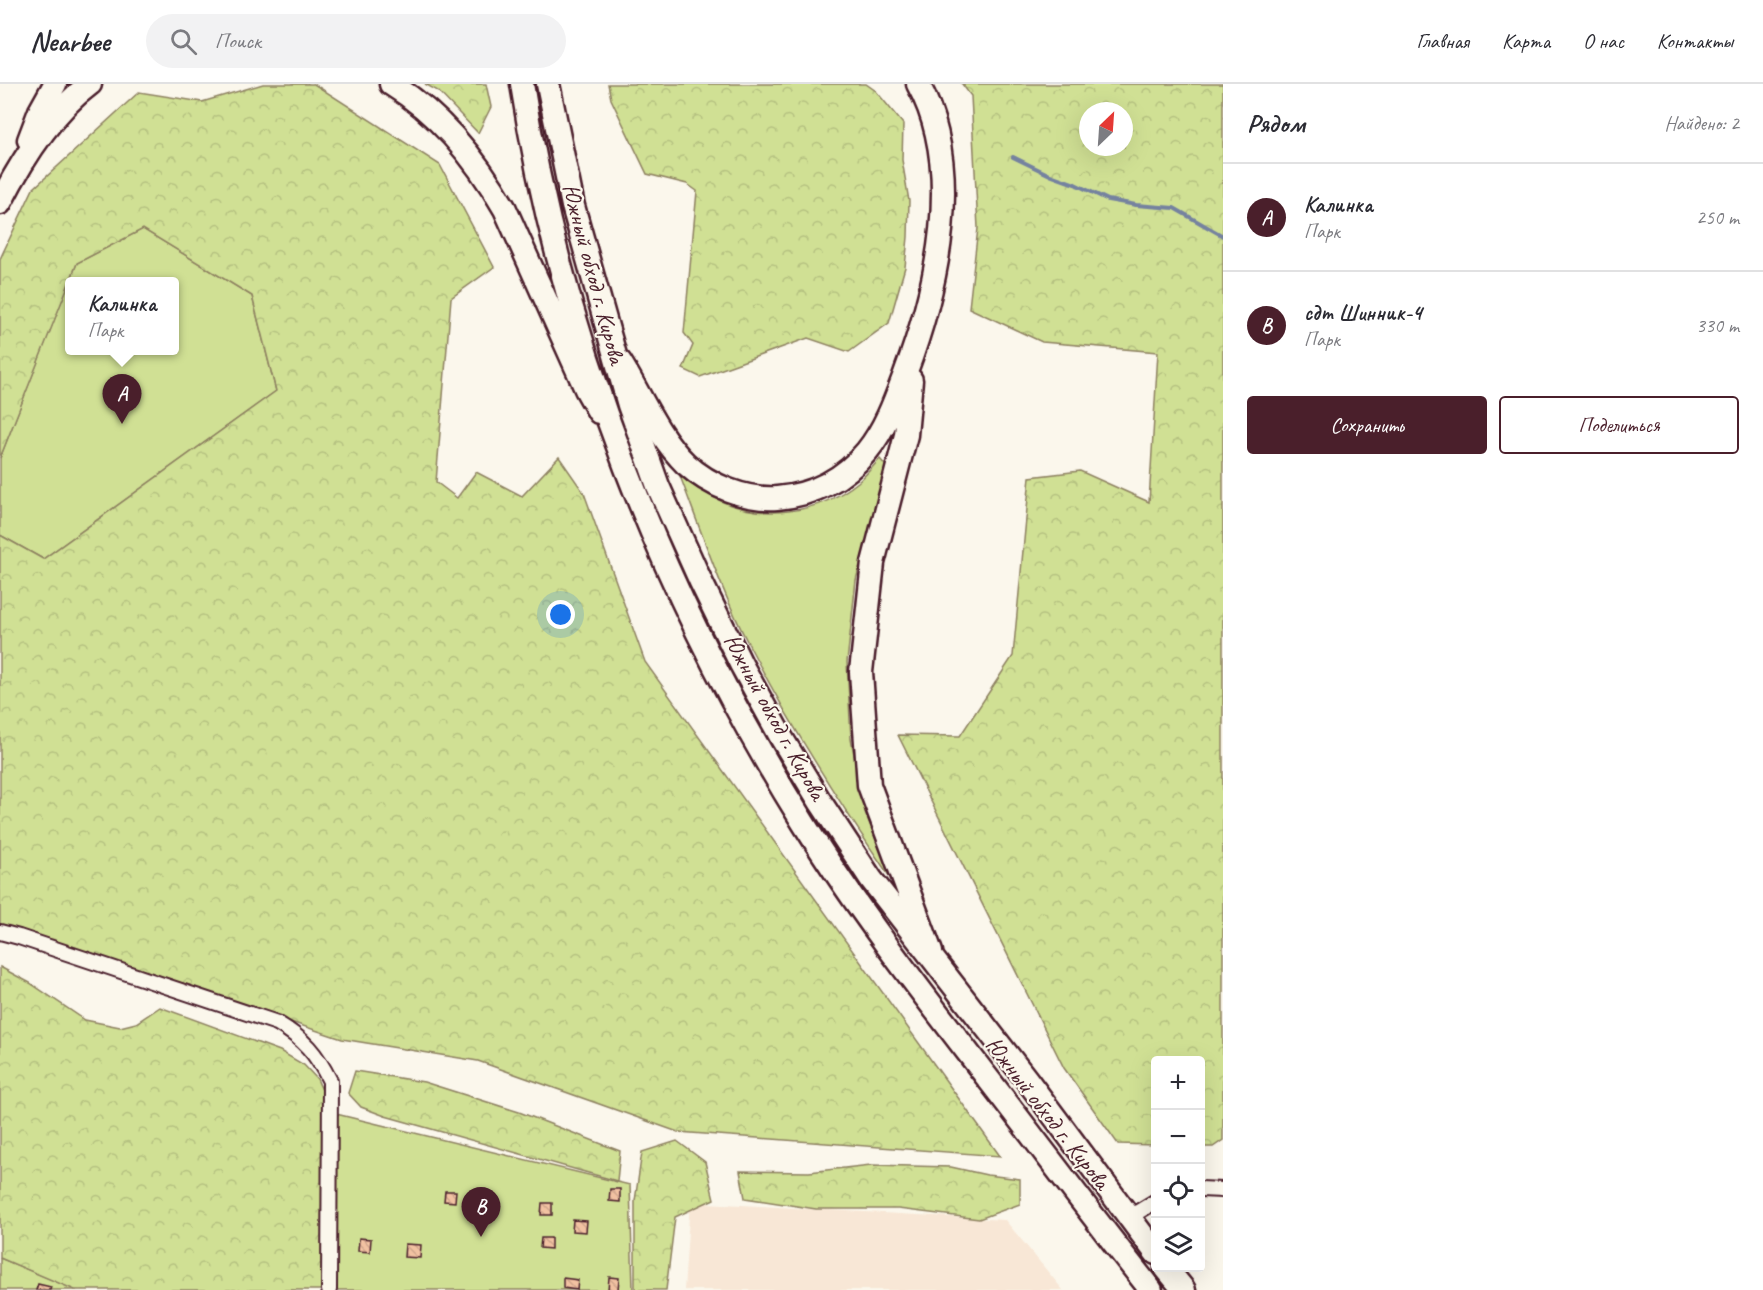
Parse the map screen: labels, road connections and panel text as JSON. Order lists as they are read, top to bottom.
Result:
{
  "streets": {
    "main road": ["Южный обход г. Кирова"]
  },
  "north": "top right",
  "page": {
    "header": "Nearbee",
    "search": "Поиск",
    "nav": [
      "Главная",
      "Карта",
      "О нас",
      "Контакты"
    ],
    "heading": ["Рядом", "Найдено: 2"],
    "list": [
      {
        "mark": "A",
        "name": "Калинка",
        "note": "Парк",
        "value": "250 m"
      },
      {
        "mark": "B",
        "name": "сдт Шинник-4",
        "note": "Парк",
        "value": "330 m"
      }
    ],
    "popup": ["Калинка", "Парк"],
    "pins": ["A", "B"],
    "buttons": ["Сохранить", "Поделиться"],
    "map_buttons": ["+", "−"]
  }
}
